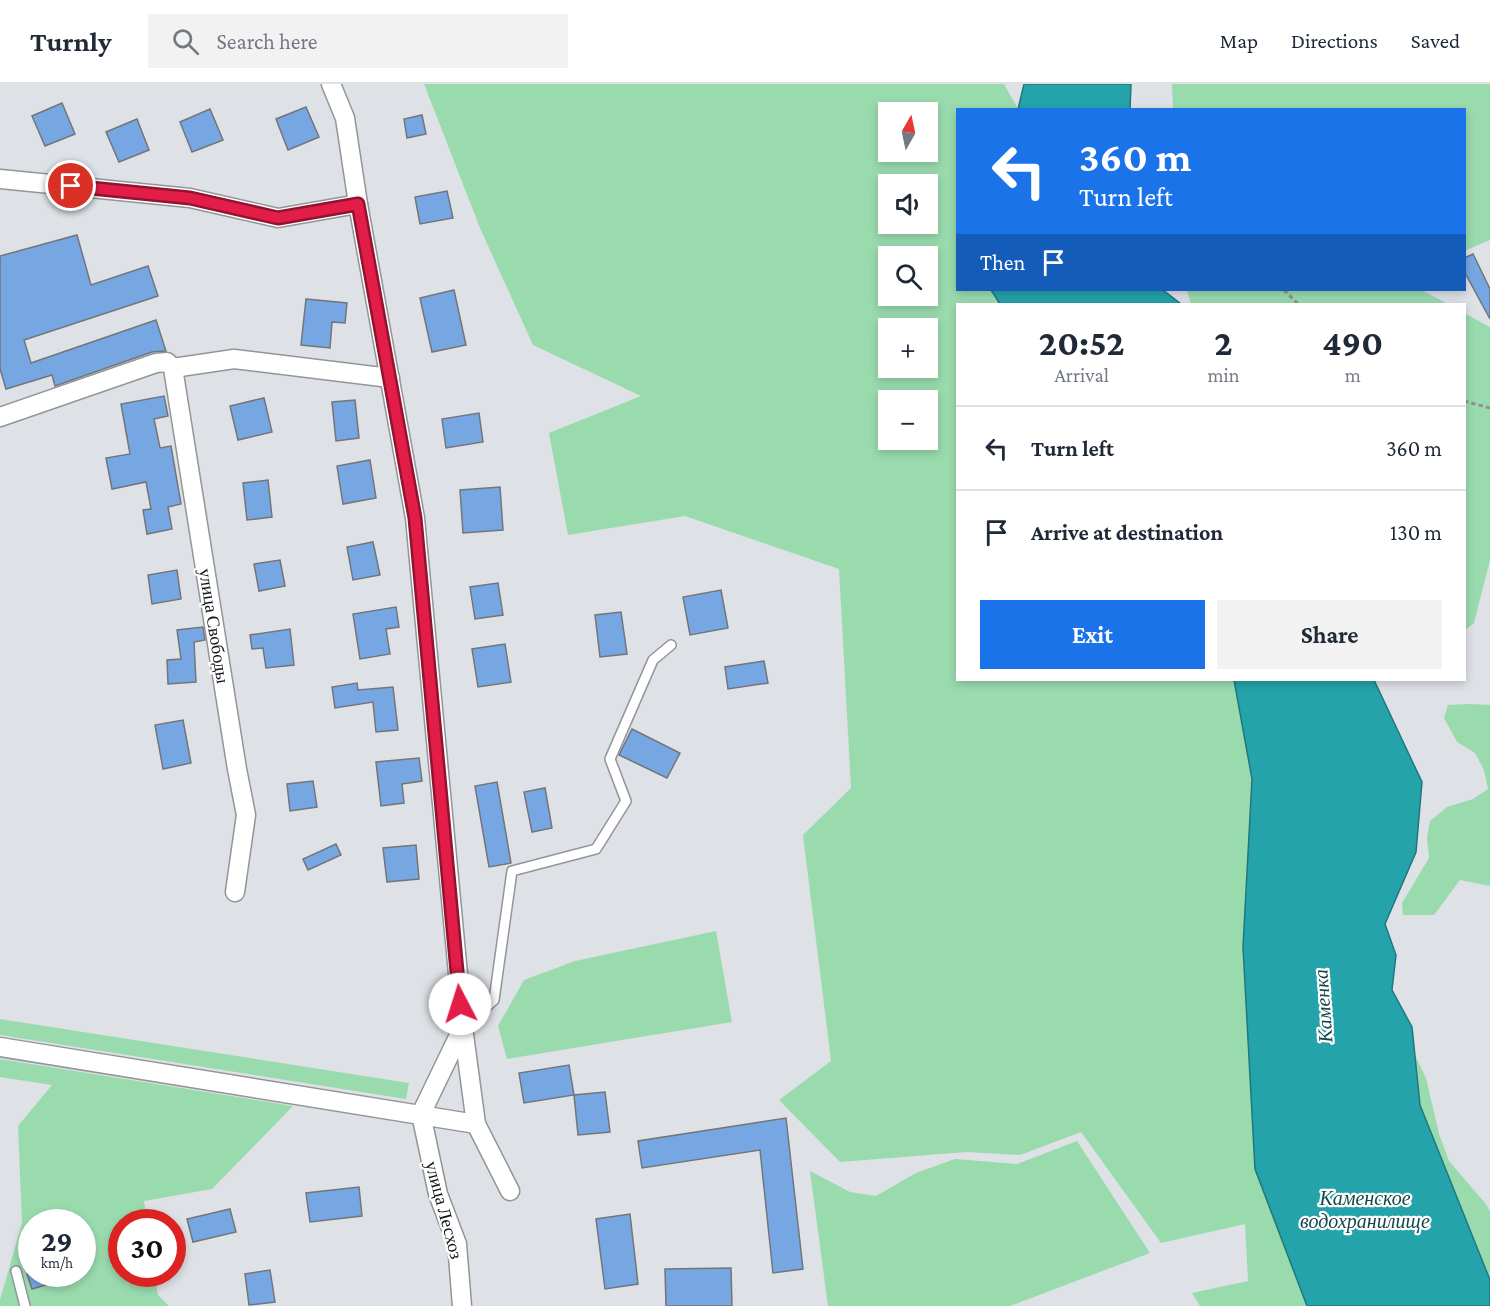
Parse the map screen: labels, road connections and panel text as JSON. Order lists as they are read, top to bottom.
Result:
{
  "streets": {
    "street": ["улица Свободы", "улица Лесхоз"]
  },
  "water": ["Каменка", "Каменское водохранилище"],
  "north": "top",
  "page": {
    "header": "Turnly",
    "search": "Search here",
    "nav": ["Map", "Directions", "Saved"],
    "map_buttons": ["+", "−"],
    "turn": ["360 m", "Turn left"],
    "then": "Then",
    "eta": [
      "20:52",
      "Arrival",
      "2",
      "min",
      "490",
      "m"
    ],
    "list": [
      {
        "name": "Turn left",
        "value": "360 m"
      },
      {
        "name": "Arrive at destination",
        "value": "130 m"
      }
    ],
    "buttons": ["Exit", "Share"],
    "speed": "29 km/h",
    "limit": "30"
  }
}
